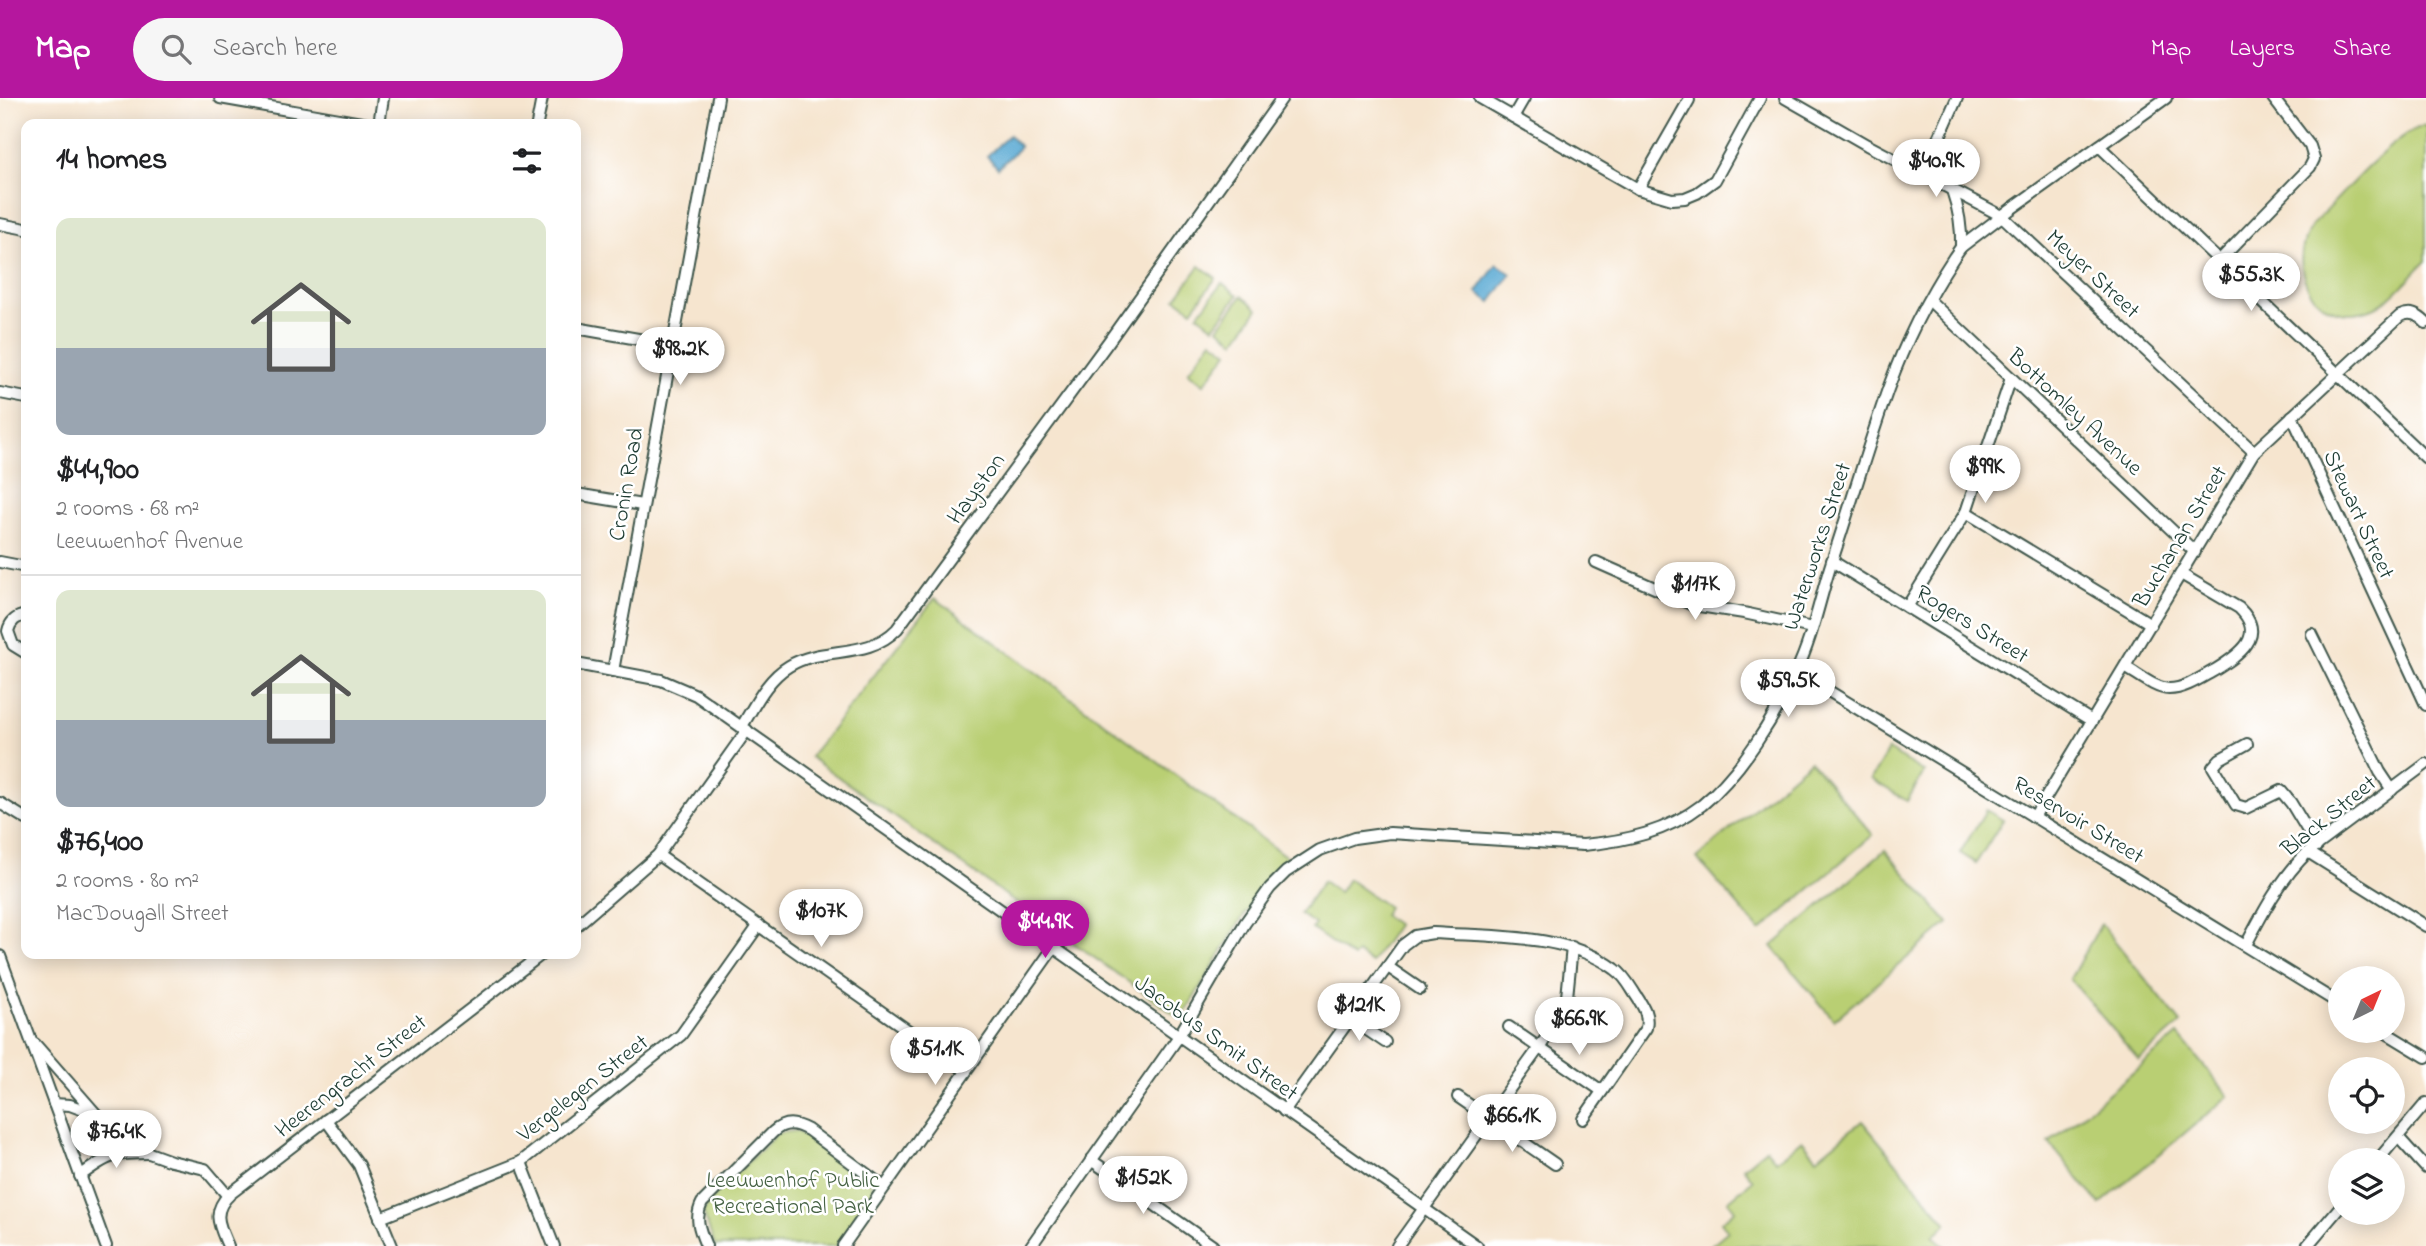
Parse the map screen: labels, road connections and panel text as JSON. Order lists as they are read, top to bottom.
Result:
{
  "streets": {
    "street": [
      "Meyer Street",
      "Bottomley Avenue",
      "Cronin Road",
      "Hayston",
      "Stewart Street",
      "Buchanan Street",
      "Waterworks Street",
      "Rogers Street",
      "Black Street",
      "Reservoir Street",
      "Jacobus Smit Street",
      "Heerengracht Street",
      "Vergelegen Street"
    ]
  },
  "crossings": [
    ["Meyer Street", "Buchanan Street"],
    ["Meyer Street", "Waterworks Street"],
    ["Bottomley Avenue", "Buchanan Street"],
    ["Bottomley Avenue", "Waterworks Street"],
    ["Cronin Road", "Jacobus Smit Street"],
    ["Hayston", "Jacobus Smit Street"],
    ["Stewart Street", "Buchanan Street"],
    ["Buchanan Street", "Rogers Street"],
    ["Buchanan Street", "Reservoir Street"],
    ["Waterworks Street", "Rogers Street"],
    ["Waterworks Street", "Reservoir Street"],
    ["Waterworks Street", "Jacobus Smit Street"],
    ["Black Street", "Reservoir Street"]
  ],
  "parks": ["Leeuwenhof Public Recreational Park"],
  "north": "top right",
  "page": {
    "header": "Map",
    "search": "Search here",
    "nav": ["Map", "Layers", "Share"],
    "heading": "14 homes",
    "price": [
      "$40.9K",
      "$55.3K",
      "$98.2K",
      "$99K",
      "$117K",
      "$59.5K",
      "$107K",
      "$44.9K",
      "$121K",
      "$66.9K",
      "$51.1K",
      "$66.1K",
      "$76.4K",
      "$152K"
    ],
    "list": [
      {
        "name": "$44,900",
        "note": "2 rooms · 68 m² · Leeuwenhof Avenue"
      },
      {
        "name": "$76,400",
        "note": "2 rooms · 80 m² · MacDougall Street"
      }
    ]
  }
}
